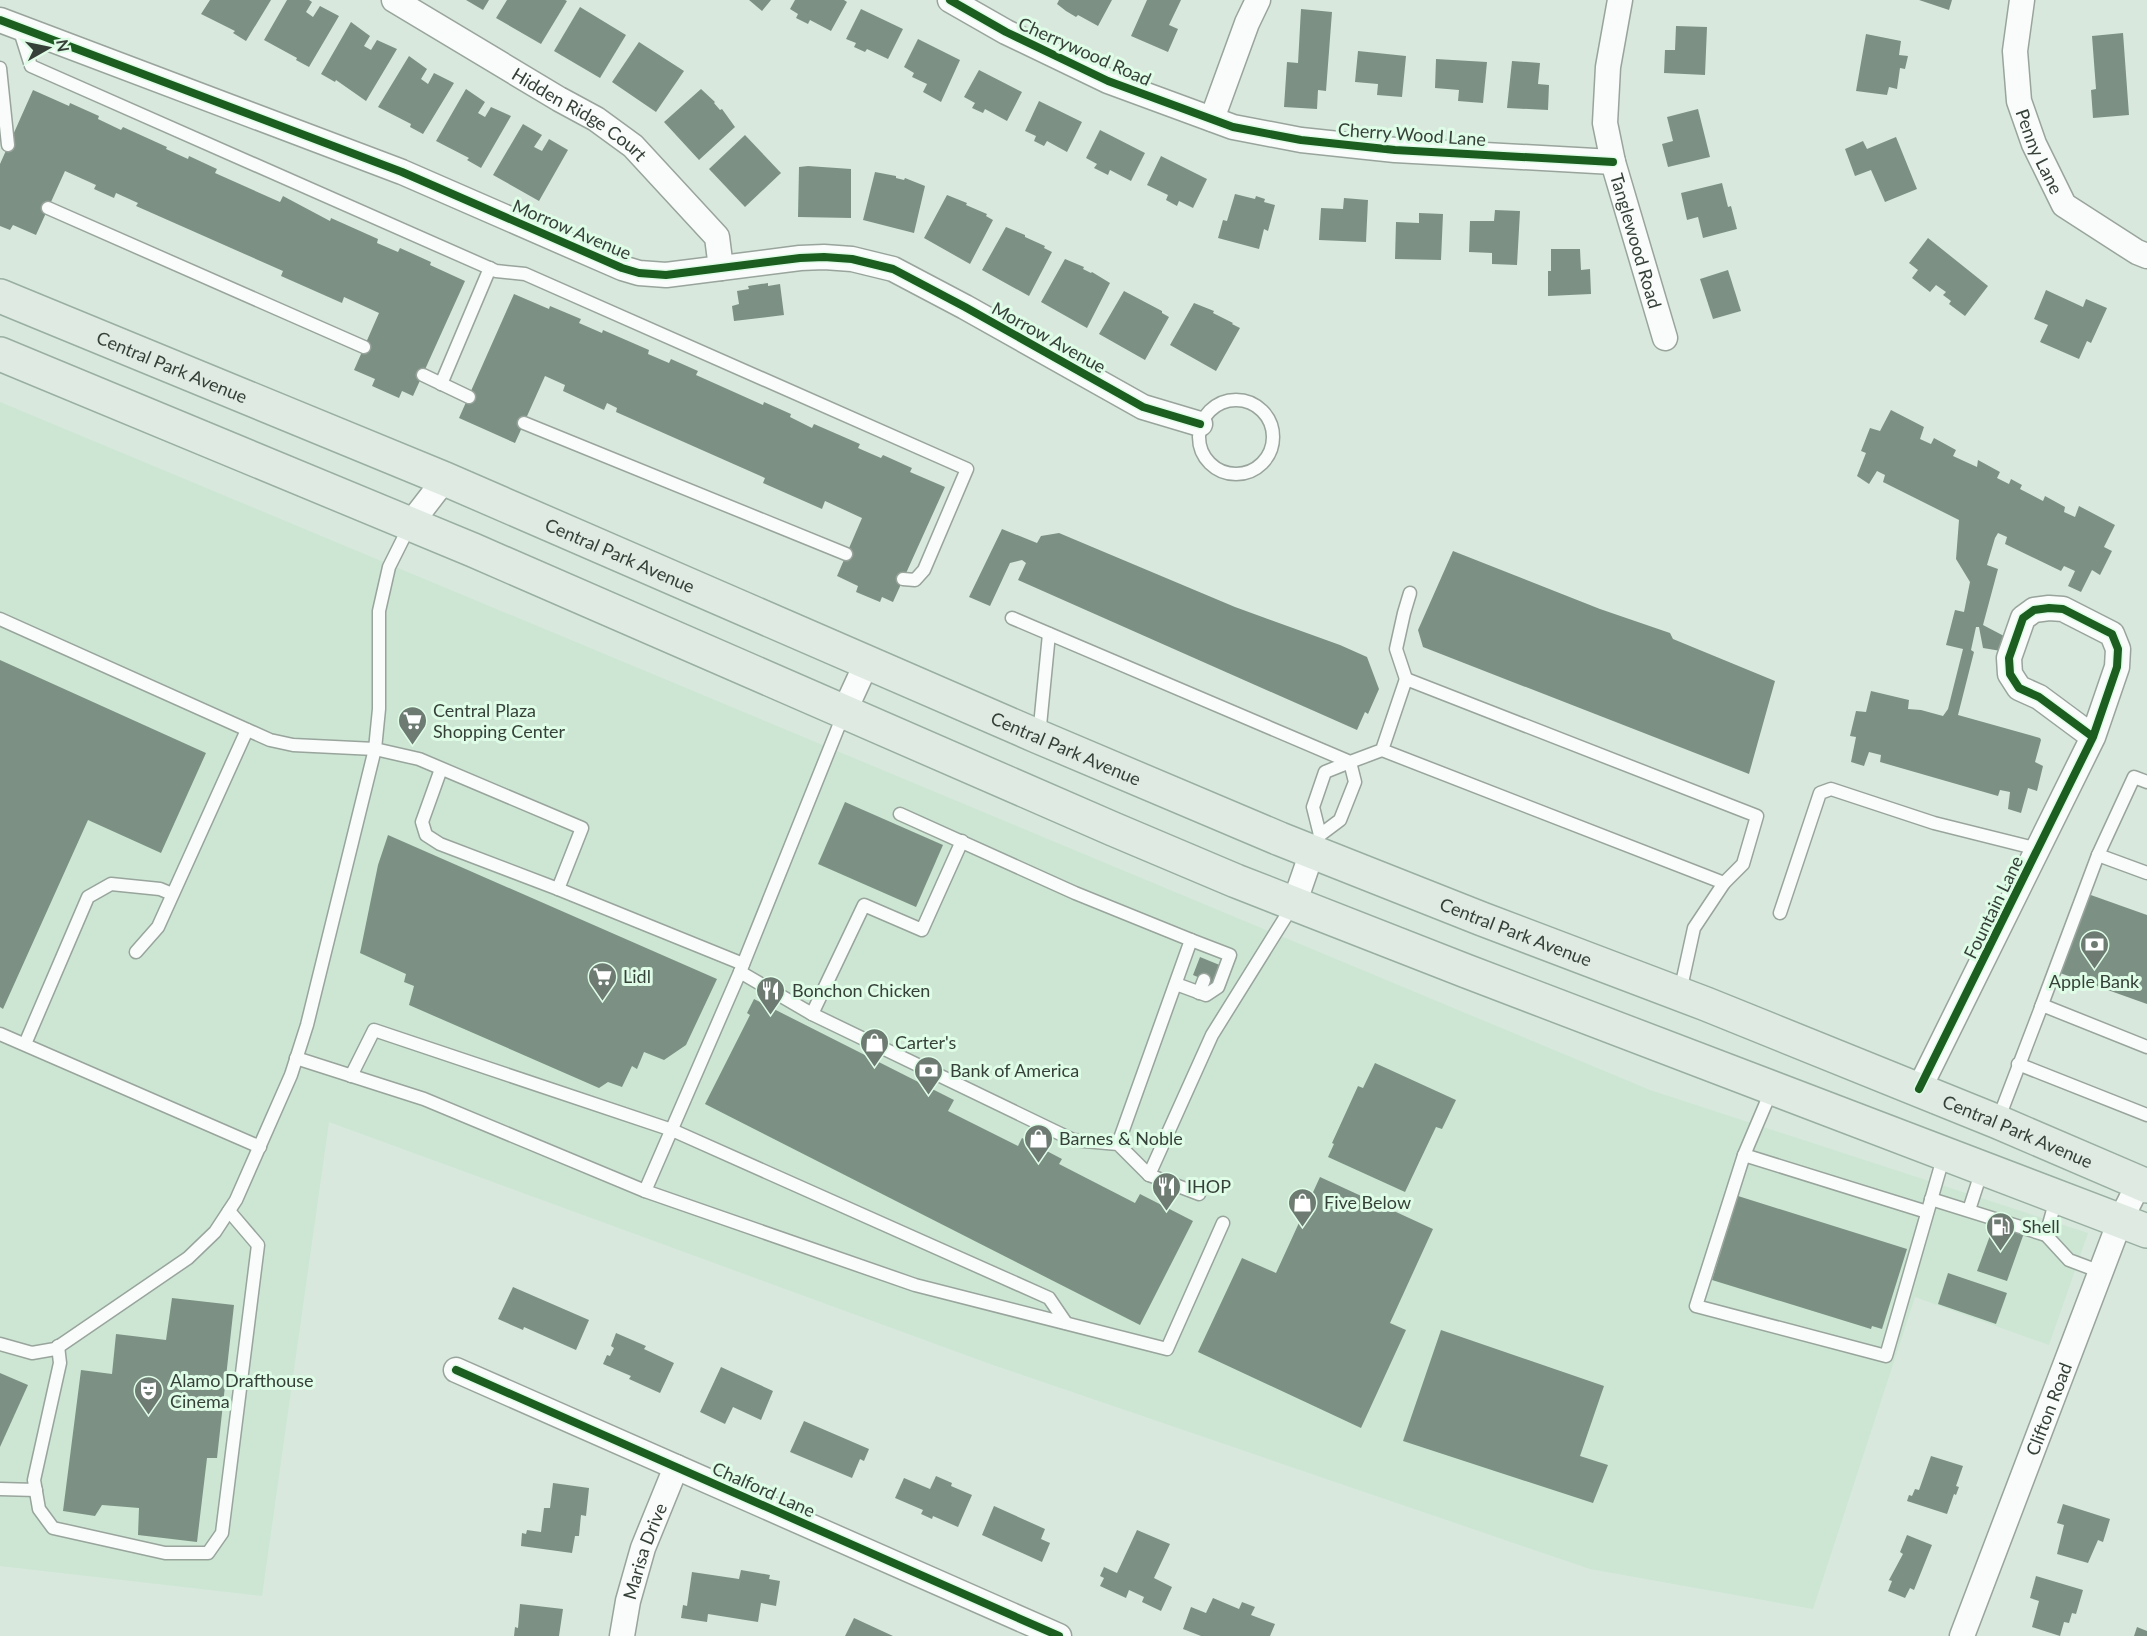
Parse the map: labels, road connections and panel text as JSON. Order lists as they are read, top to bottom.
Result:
{
  "streets": {
    "main road": ["Central Park Avenue"],
    "street": [
      "Cherrywood Road",
      "Hidden Ridge Court",
      "Cherry Wood Lane",
      "Penny Lane",
      "Morrow Avenue",
      "Tanglewood Road",
      "Fountain Lane",
      "Clifton Road",
      "Chalford Lane",
      "Marisa Drive"
    ]
  },
  "crossings": [
    ["Cherrywood Road", "Cherry Wood Lane"],
    ["Hidden Ridge Court", "Morrow Avenue"],
    ["Cherry Wood Lane", "Tanglewood Road"],
    ["Central Park Avenue", "Fountain Lane"],
    ["Central Park Avenue", "Clifton Road"],
    ["Chalford Lane", "Marisa Drive"]
  ],
  "places": {
    "supermarket": ["Central Plaza Shopping Center", "Lidl"],
    "bank": ["Apple Bank", "Bank of America"],
    "restaurant": ["Bonchon Chicken", "IHOP"],
    "shop": ["Carter's", "Barnes & Noble", "Five Below"],
    "fuel station": ["Shell"],
    "theatre": ["Alamo Drafthouse Cinema"]
  },
  "north": "right"
}
